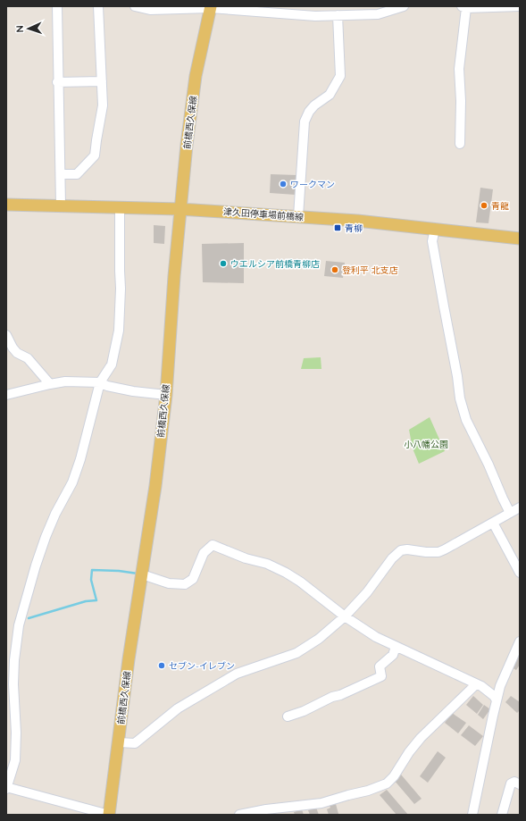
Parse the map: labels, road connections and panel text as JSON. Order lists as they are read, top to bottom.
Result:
{
  "streets": {
    "main road": ["前橋西久保線", "津久田停車場前橋線"]
  },
  "crossings": [
    ["前橋西久保線", "津久田停車場前橋線"]
  ],
  "parks": ["小八幡公園"],
  "places": {
    "other": [
      "ワークマン",
      "青龍",
      "ウエルシア前橋青柳店",
      "登利平 北支店",
      "セブン-イレブン"
    ],
    "transit": ["青柳"]
  },
  "north": "left"
}
